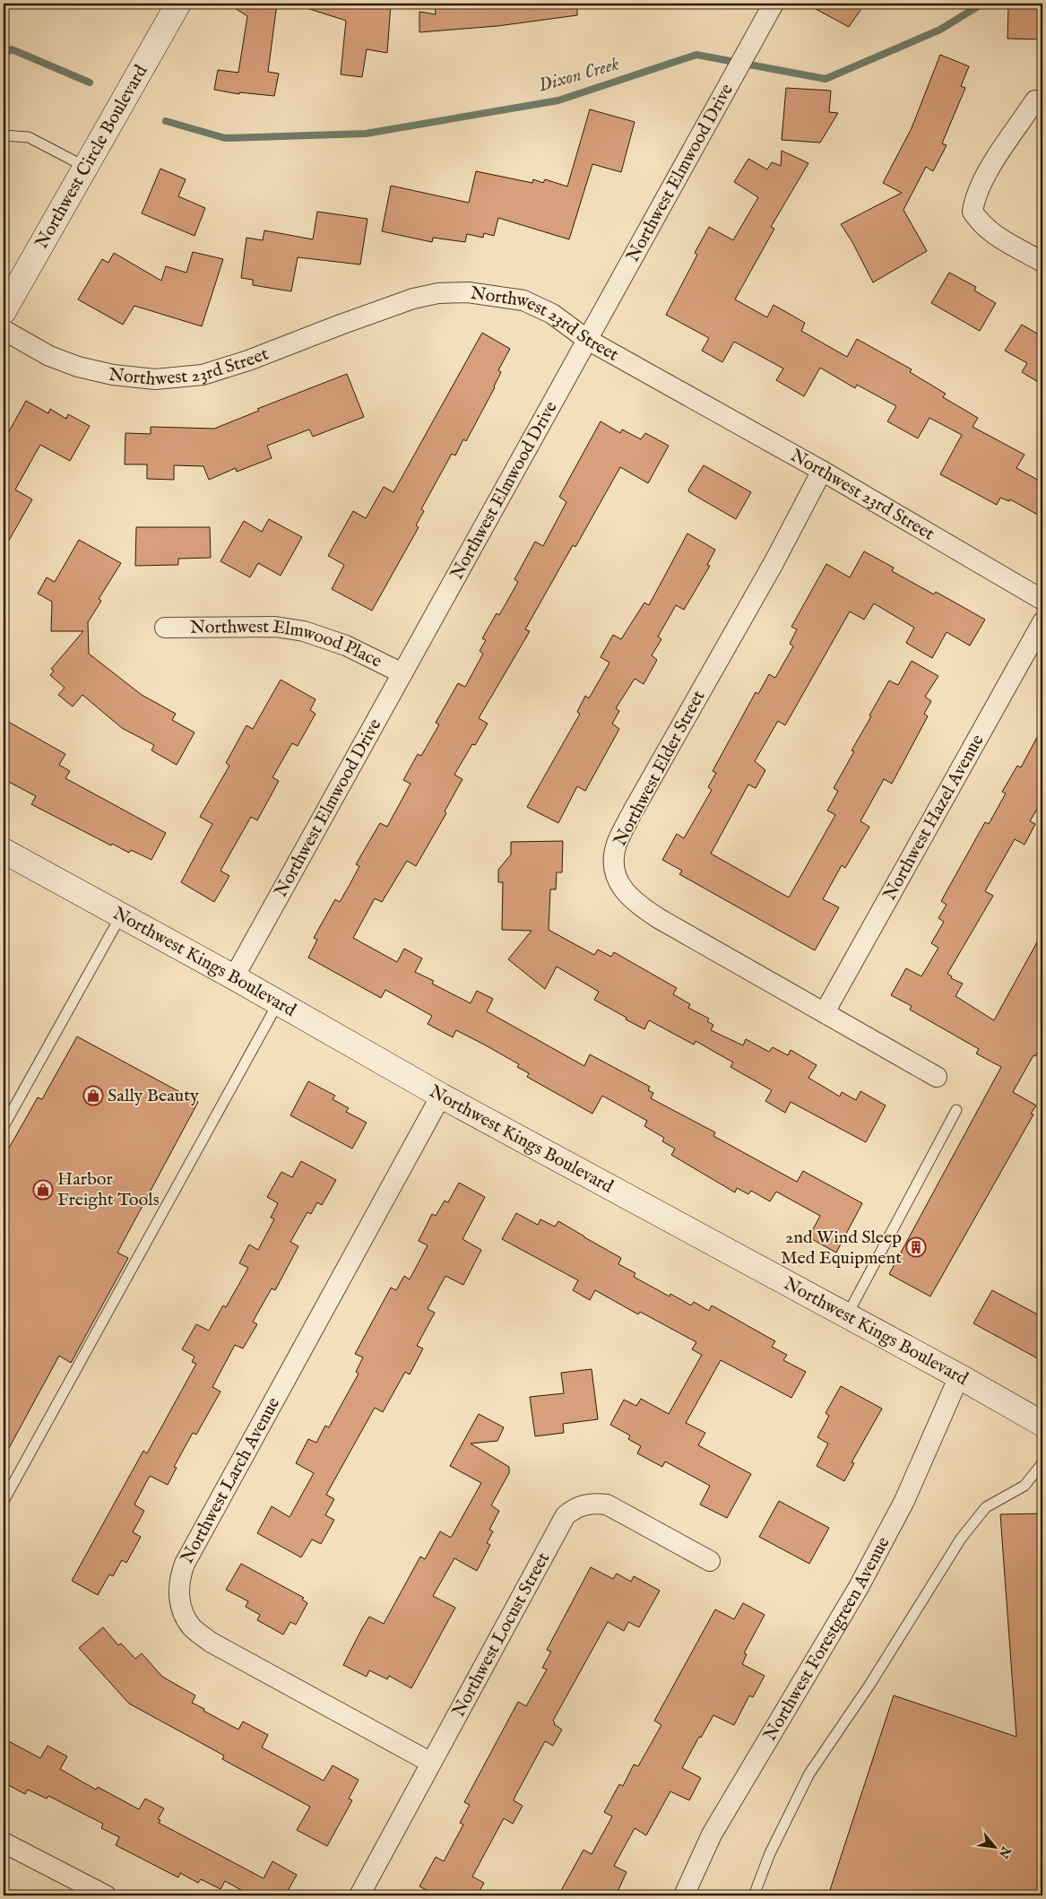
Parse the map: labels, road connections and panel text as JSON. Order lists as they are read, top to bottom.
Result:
{
  "streets": {
    "main road": ["Northwest Circle Boulevard", "Northwest Kings Boulevard"],
    "street": [
      "Northwest Elmwood Drive",
      "Northwest 23rd Street",
      "Northwest Elmwood Place",
      "Northwest Elder Street",
      "Northwest Hazel Avenue",
      "Northwest Larch Avenue",
      "Northwest Locust Street",
      "Northwest Forestgreen Avenue"
    ]
  },
  "crossings": [
    ["Northwest Elmwood Drive", "Northwest 23rd Street"],
    ["Northwest Elmwood Drive", "Northwest Elmwood Place"],
    ["Northwest Elmwood Drive", "Northwest Kings Boulevard"],
    ["Northwest 23rd Street", "Northwest Elder Street"],
    ["Northwest Elder Street", "Northwest Hazel Avenue"],
    ["Northwest Kings Boulevard", "Northwest Larch Avenue"],
    ["Northwest Kings Boulevard", "Northwest Forestgreen Avenue"],
    ["Northwest Larch Avenue", "Northwest Locust Street"]
  ],
  "water": ["Dixon Creek"],
  "places": {
    "shop": ["Sally Beauty", "Harbor Freight Tools"],
    "building": ["2nd Wind Sleep Med Equipment"]
  },
  "north": "bottom right"
}
